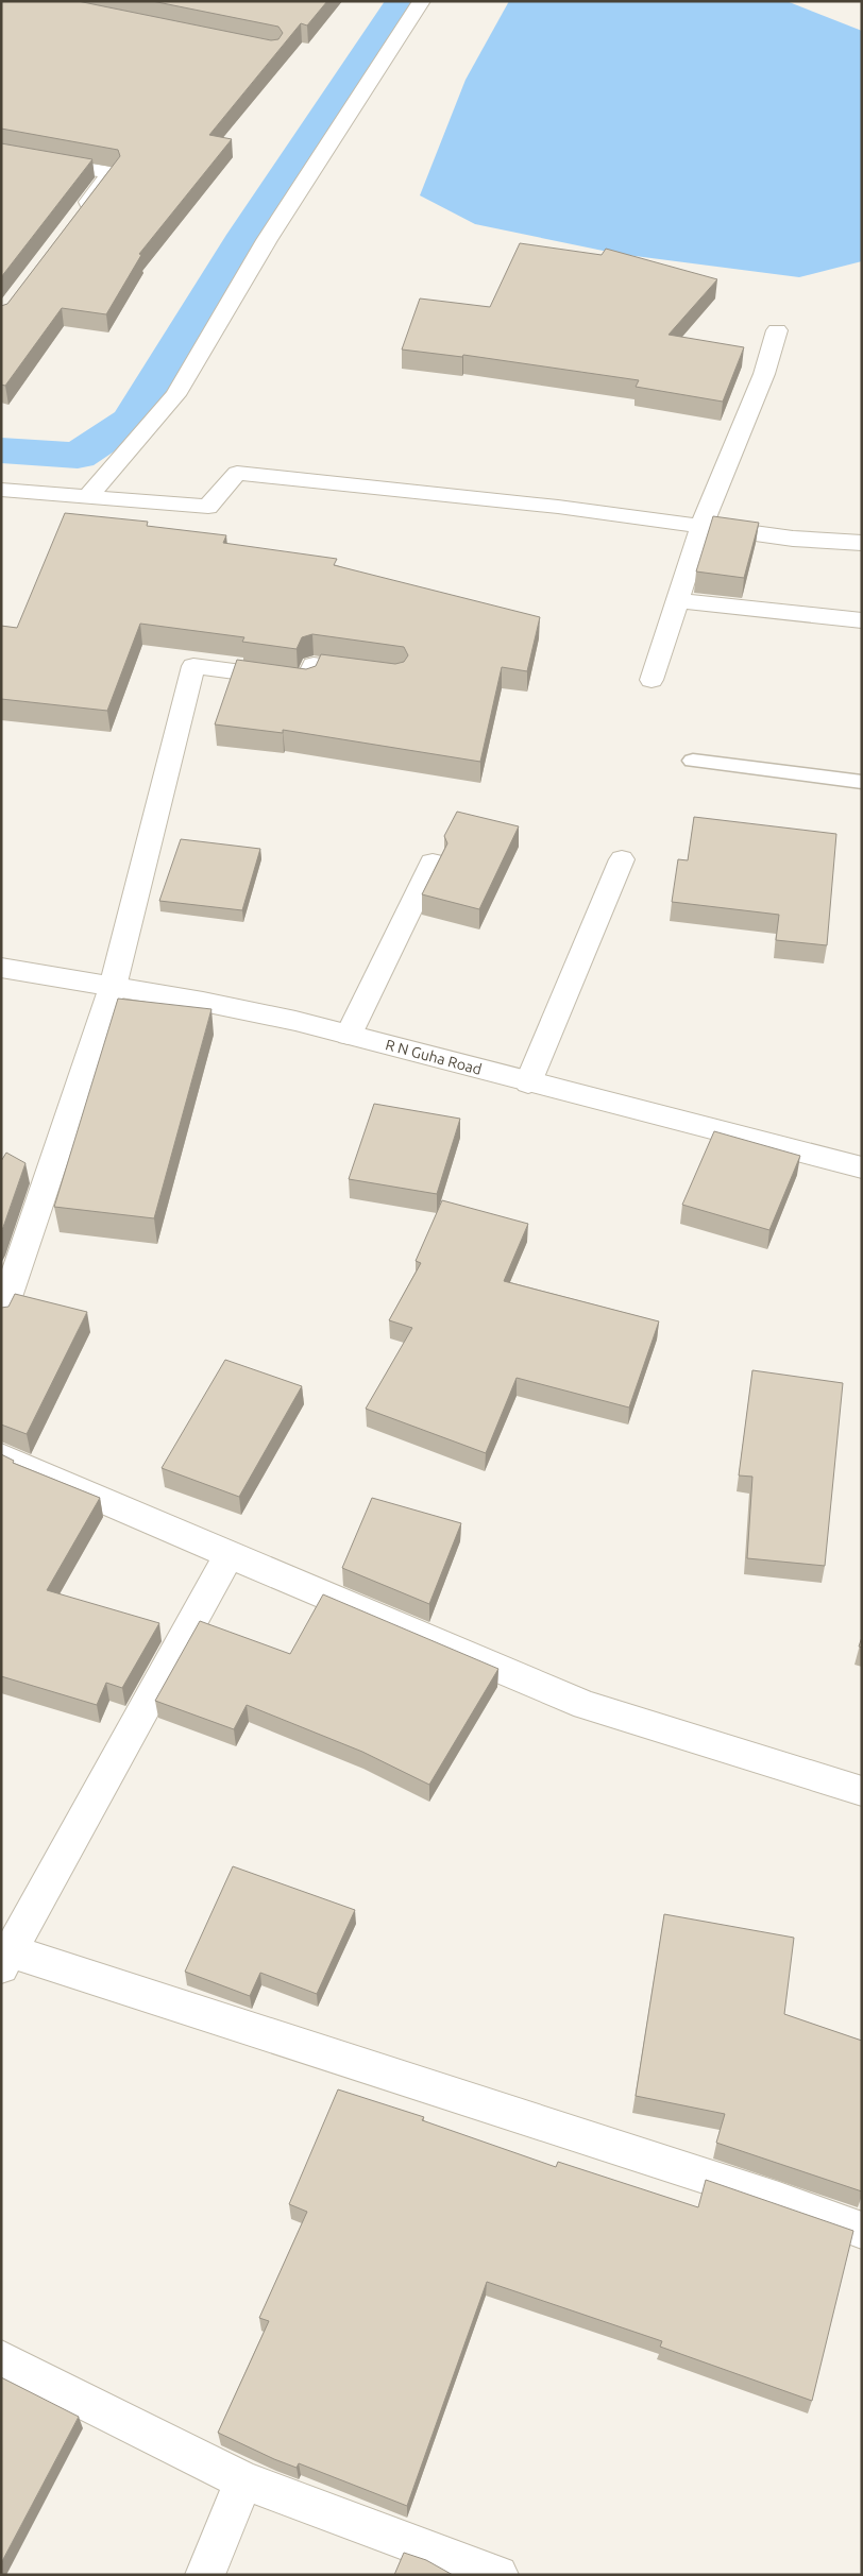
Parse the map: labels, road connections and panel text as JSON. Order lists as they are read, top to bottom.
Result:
{
  "streets": {
    "street": ["R N Guha Road"]
  }
}
